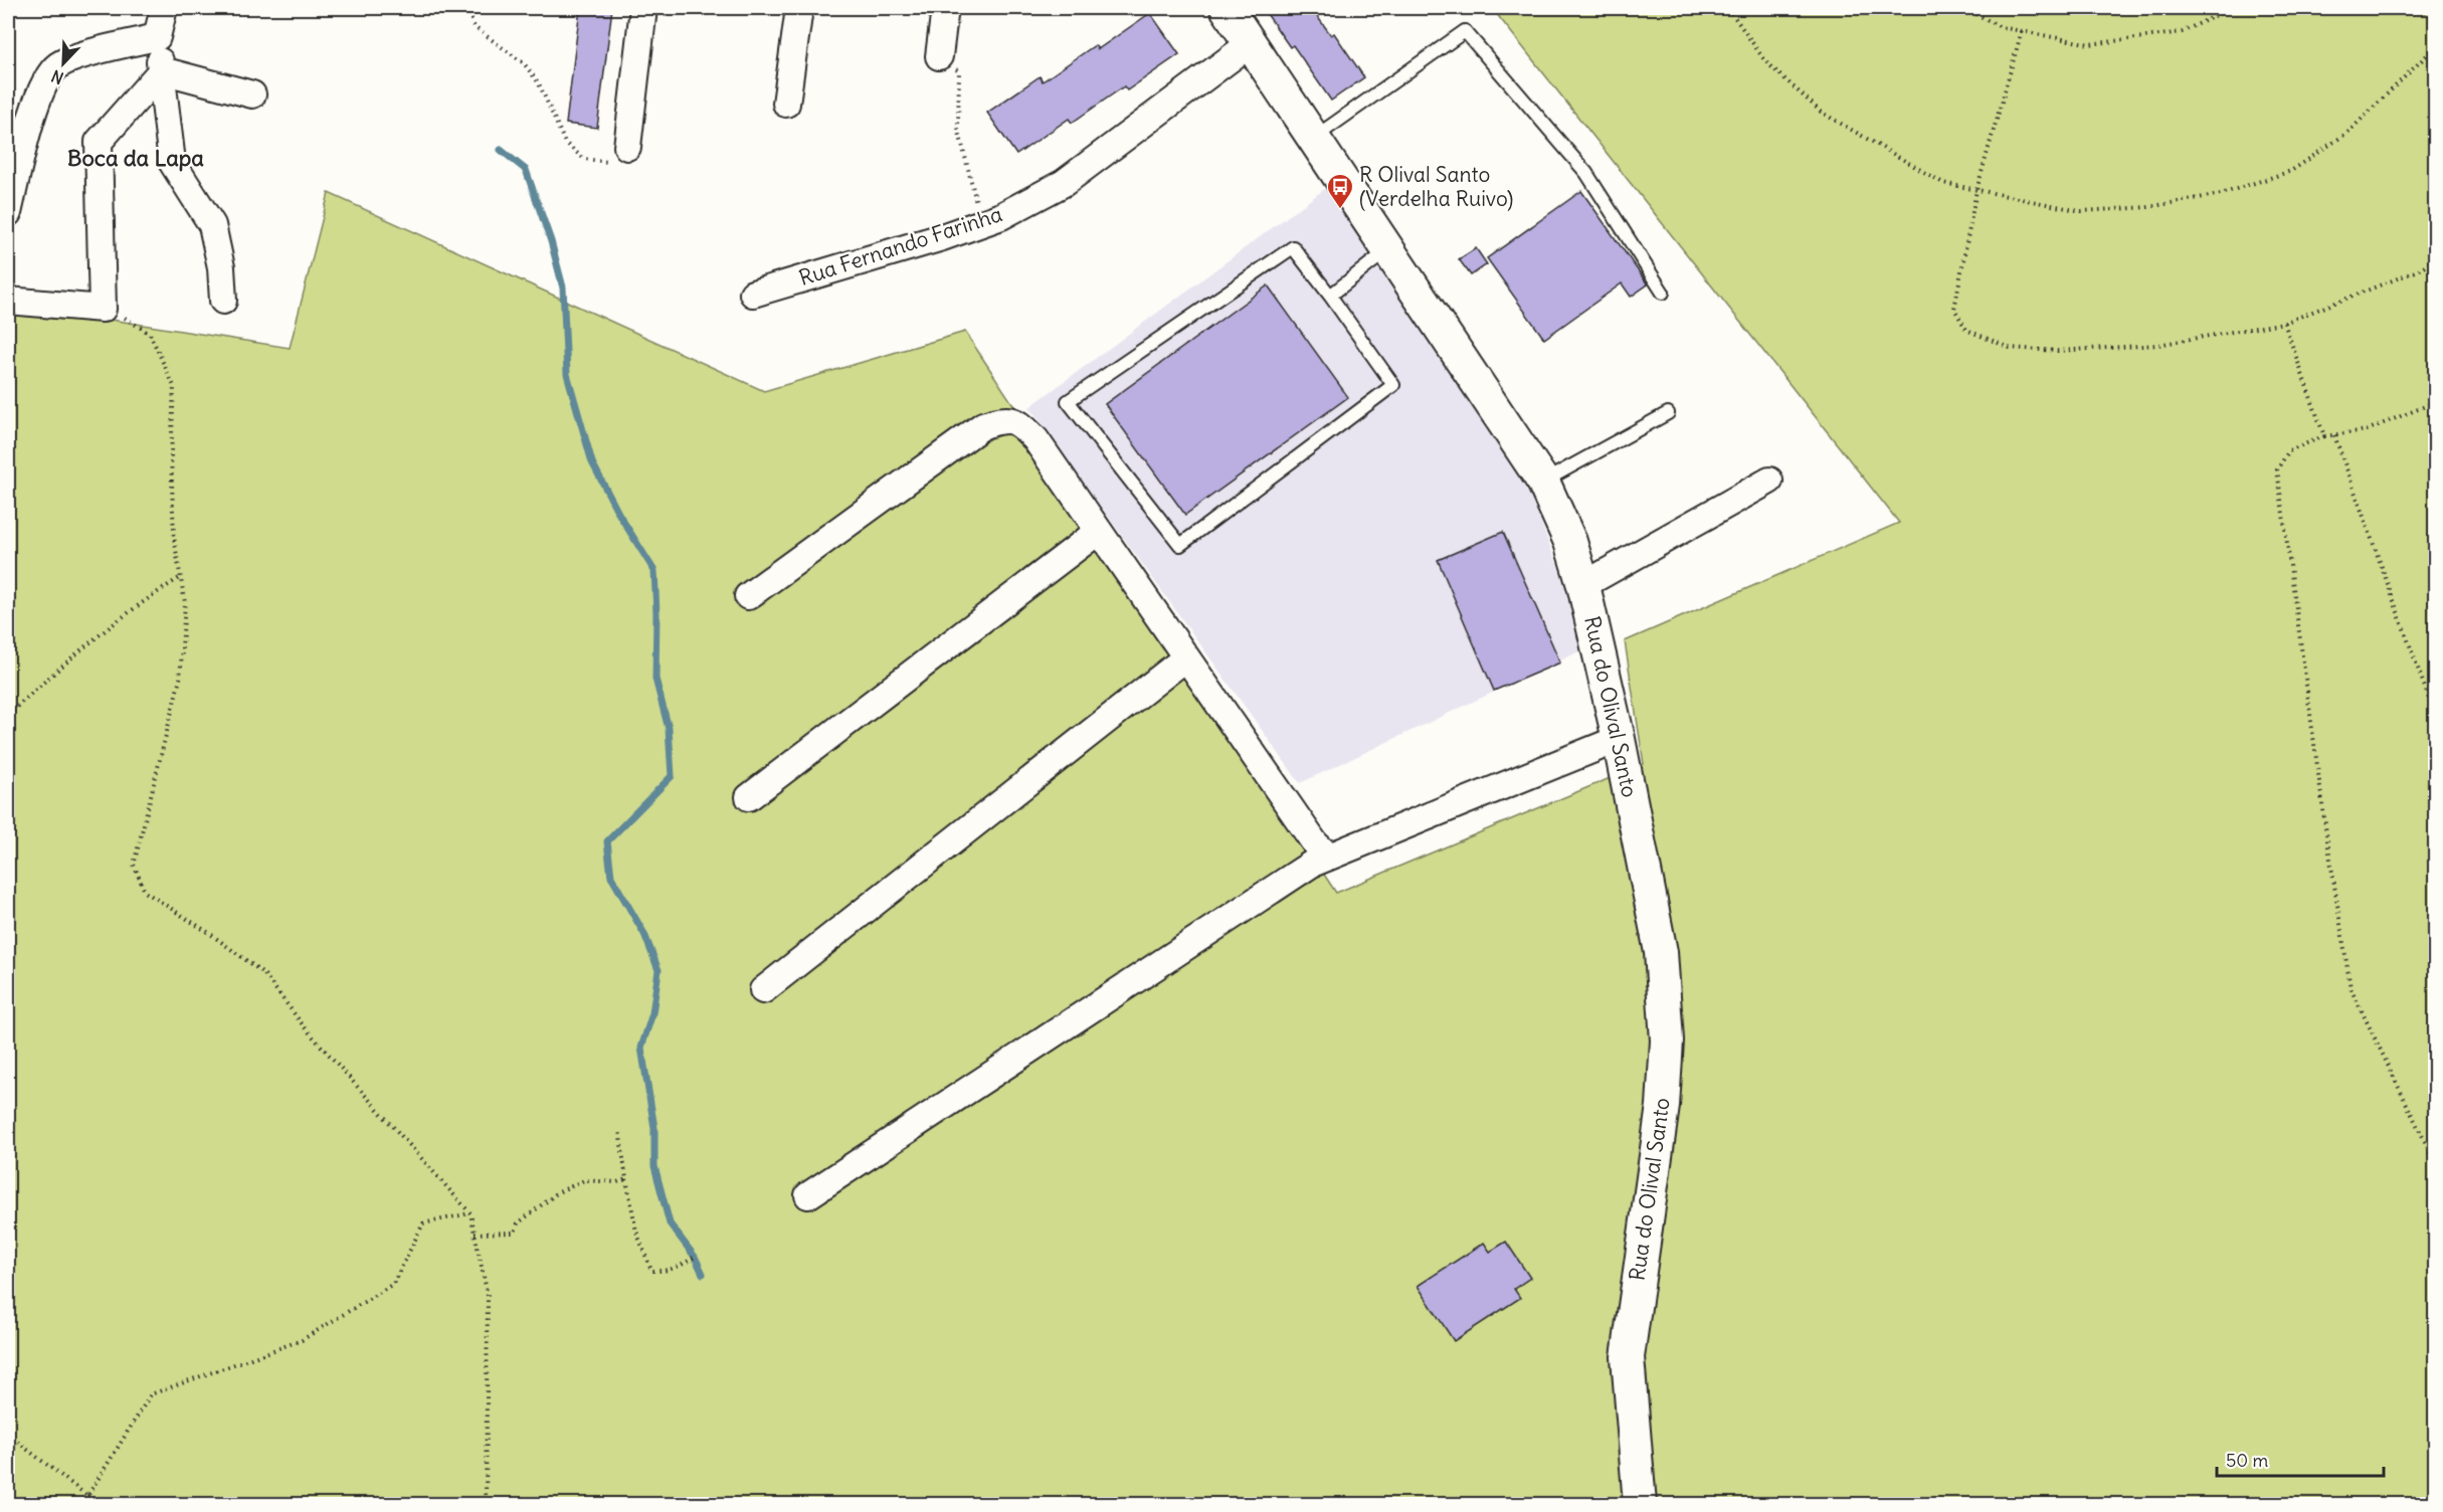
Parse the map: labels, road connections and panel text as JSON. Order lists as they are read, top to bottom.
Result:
{
  "streets": {
    "street": ["Rua Fernando Farinha", "Rua do Olival Santo"]
  },
  "crossings": [
    ["Rua Fernando Farinha", "Rua do Olival Santo"]
  ],
  "districts": ["Boca da Lapa"],
  "places": {
    "bus stop": ["R Olival Santo (Verdelha Ruivo)"]
  },
  "scale_bar": "50 m",
  "north": "bottom left"
}
